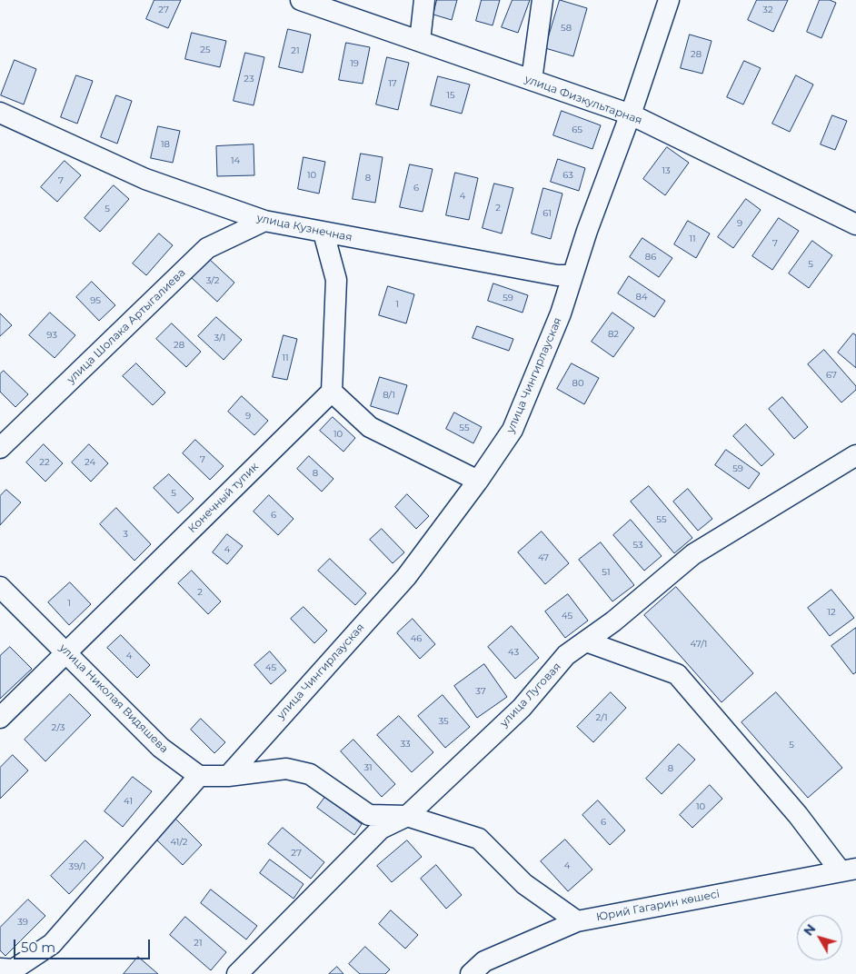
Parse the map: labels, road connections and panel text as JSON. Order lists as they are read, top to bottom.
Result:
{
  "streets": {
    "street": [
      "улица Физкультарная",
      "улица Кузнечная",
      "улица Шолака Артыгалиева",
      "улица Чингирлауская",
      "Конечный тупик",
      "улица Луговая",
      "улица Николая Видяшева",
      "Юрий Гагарин көшесі"
    ]
  },
  "crossings": [
    ["улица Физкультарная", "улица Чингирлауская"],
    ["улица Кузнечная", "улица Шолака Артыгалиева"],
    ["улица Кузнечная", "улица Чингирлауская"],
    ["Конечный тупик", "улица Николая Видяшева"]
  ],
  "house_numbers": [
    "27",
    "32",
    "58",
    "25",
    "21",
    "28",
    "19",
    "23",
    "17",
    "15",
    "65",
    "18",
    "14",
    "13",
    "10",
    "63",
    "8",
    "7",
    "6",
    "4",
    "2",
    "5",
    "61",
    "9",
    "11",
    "7",
    "86",
    "5",
    "3/2",
    "84",
    "59",
    "95",
    "1",
    "82",
    "93",
    "3/1",
    "28",
    "11",
    "67",
    "80",
    "8/1",
    "9",
    "55",
    "10",
    "7",
    "22",
    "24",
    "59",
    "8",
    "5",
    "6",
    "55",
    "3",
    "53",
    "4",
    "47",
    "51",
    "2",
    "1",
    "12",
    "45",
    "46",
    "47/1",
    "43",
    "4",
    "45",
    "37",
    "2/1",
    "35",
    "2/3",
    "33",
    "5",
    "31",
    "8",
    "41",
    "10",
    "6",
    "41/2",
    "27",
    "4",
    "39/1",
    "39",
    "21"
  ],
  "scale_bar": "50 m",
  "north": "top left"
}
